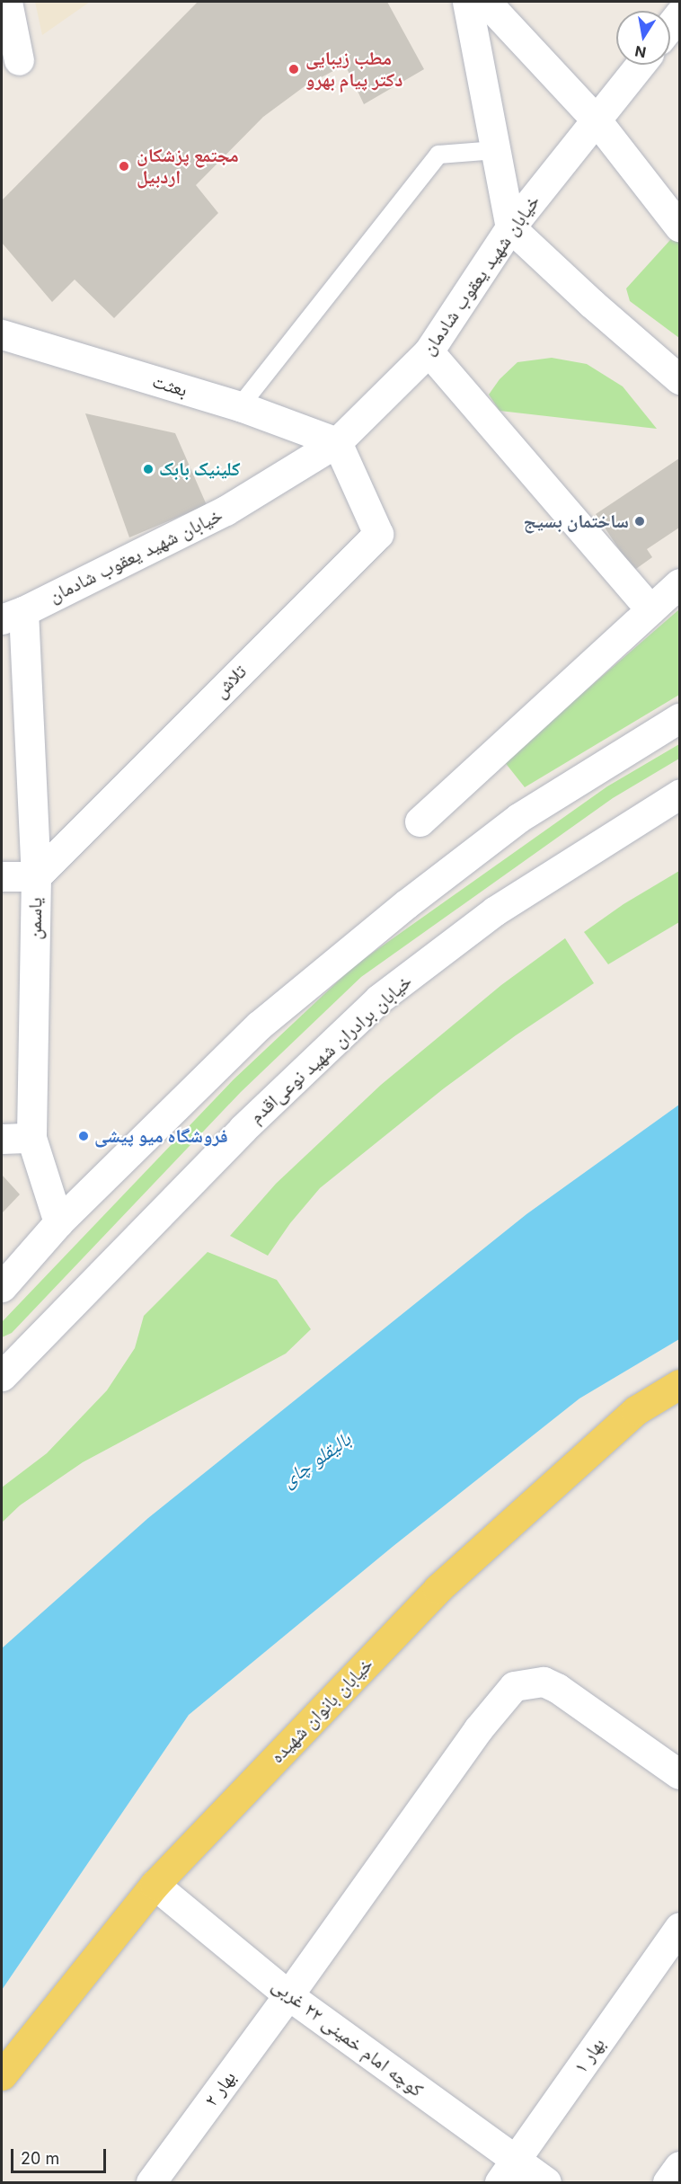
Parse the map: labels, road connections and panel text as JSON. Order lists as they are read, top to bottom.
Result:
{
  "streets": {
    "main road": ["خیابان بانوان شهیده"],
    "street": [
      "خیابان شهید یعقوب شادمان",
      "بعثت",
      "تلاش",
      "یاسمن",
      "خیابان برادران شهید نوعی‌اقدم",
      "کوچه امام خمینی ۲۲ غربی",
      "بهار ۱",
      "بهار ۲"
    ]
  },
  "crossings": [
    ["خیابان شهید یعقوب شادمان", "بعثت"],
    ["خیابان شهید یعقوب شادمان", "تلاش"],
    ["خیابان شهید یعقوب شادمان", "یاسمن"],
    ["بعثت", "تلاش"],
    ["تلاش", "یاسمن"],
    ["خیابان بانوان شهیده", "کوچه امام خمینی ۲۲ غربی"],
    ["کوچه امام خمینی ۲۲ غربی", "بهار ۱"],
    ["کوچه امام خمینی ۲۲ غربی", "بهار ۲"]
  ],
  "water": ["بالیقلو چای"],
  "places": [
    "مطب زیبایی دکتر پیام بهرو",
    "مجتمع پزشکان اردبیل",
    "کلینیک بابک",
    "ساختمان بسیج",
    "فروشگاه میو پیشی"
  ],
  "scale_bar": "20 m",
  "north": "bottom"
}
